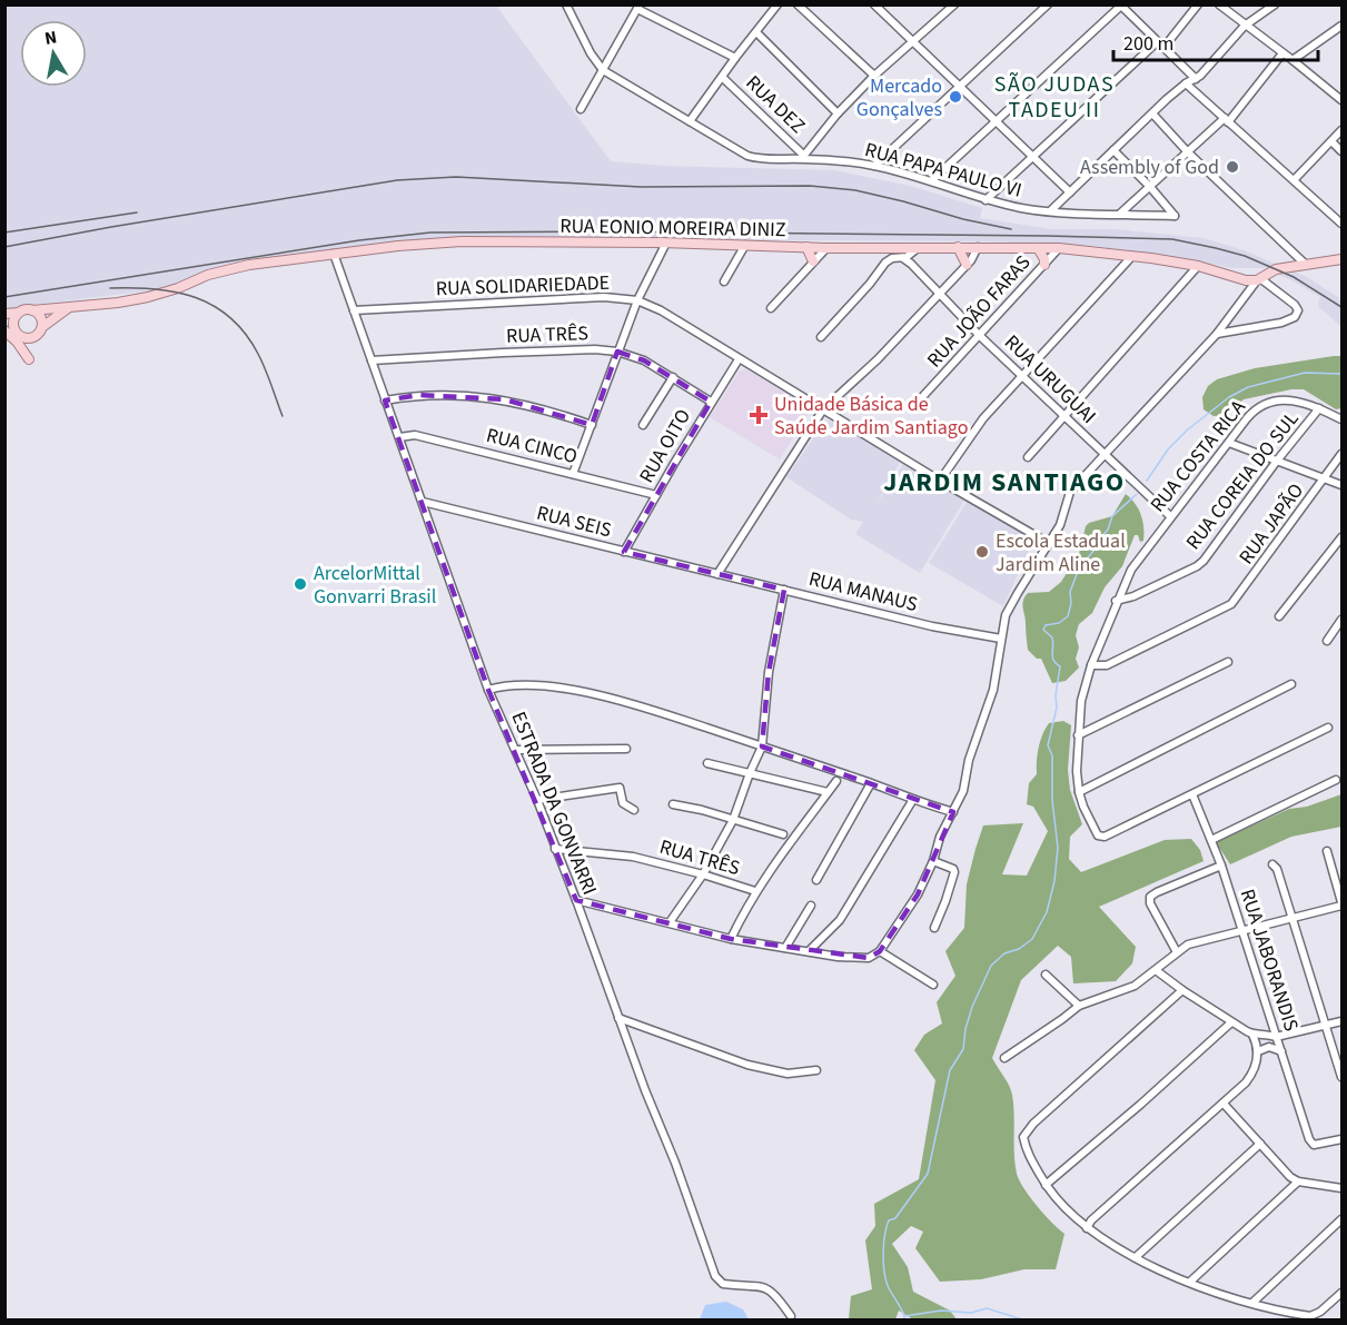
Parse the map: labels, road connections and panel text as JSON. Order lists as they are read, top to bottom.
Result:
{
  "streets": {
    "main road": ["RUA EONIO MOREIRA DINIZ"],
    "street": [
      "RUA DEZ",
      "RUA PAPA PAULO VI",
      "RUA SOLIDARIEDADE",
      "RUA JOÃO FARAS",
      "RUA TRÊS",
      "RUA URUGUAI",
      "RUA CINCO",
      "RUA OITO",
      "RUA COSTA RICA",
      "RUA COREIA DO SUL",
      "RUA SEIS",
      "RUA JAPÃO",
      "RUA MANAUS",
      "ESTRADA DA GONVARRI",
      "RUA JABORANDIS"
    ]
  },
  "crossings": [
    ["RUA DEZ", "RUA PAPA PAULO VI"],
    ["RUA EONIO MOREIRA DINIZ", "RUA JOÃO FARAS"],
    ["RUA EONIO MOREIRA DINIZ", "ESTRADA DA GONVARRI"],
    ["RUA SOLIDARIEDADE", "RUA OITO"],
    ["RUA SOLIDARIEDADE", "ESTRADA DA GONVARRI"],
    ["RUA JOÃO FARAS", "RUA URUGUAI"],
    ["RUA TRÊS", "RUA OITO"],
    ["RUA TRÊS", "ESTRADA DA GONVARRI"],
    ["RUA URUGUAI", "RUA COSTA RICA"],
    ["RUA CINCO", "RUA OITO"],
    ["RUA CINCO", "ESTRADA DA GONVARRI"],
    ["RUA OITO", "RUA SEIS"],
    ["RUA COSTA RICA", "RUA COREIA DO SUL"],
    ["RUA COSTA RICA", "RUA JAPÃO"],
    ["RUA COSTA RICA", "RUA JABORANDIS"],
    ["RUA SEIS", "RUA MANAUS"],
    ["RUA SEIS", "ESTRADA DA GONVARRI"]
  ],
  "districts": ["SÃO JUDAS TADEU II", "JARDIM SANTIAGO"],
  "places": {
    "other": [
      "Mercado Gonçalves",
      "Assembly of God",
      "Escola Estadual Jardim Aline",
      "ArcelorMittal Gonvarri Brasil"
    ],
    "health": ["Unidade Básica de Saúde Jardim Santiago"]
  },
  "scale_bar": "200 m",
  "north": "top"
}
